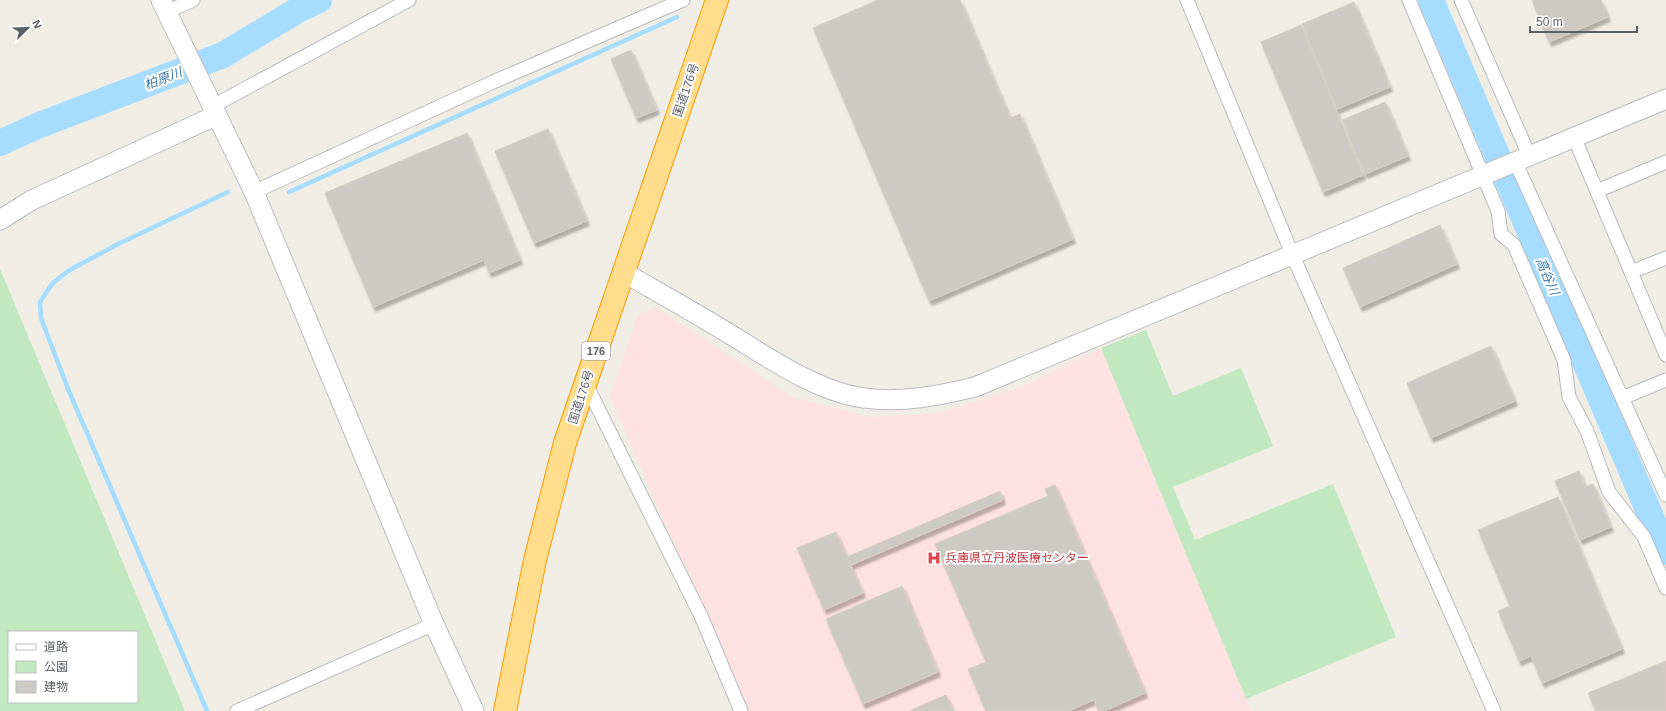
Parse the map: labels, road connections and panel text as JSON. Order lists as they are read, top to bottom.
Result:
{
  "streets": {
    "highway": ["国道176号", "176"]
  },
  "water": ["柏原川", "高谷川"],
  "places": {
    "hospital": ["兵庫県立丹波医療センター"]
  },
  "legend": ["道路", "公園", "建物"],
  "scale_bar": "50 m",
  "north": "top right"
}
